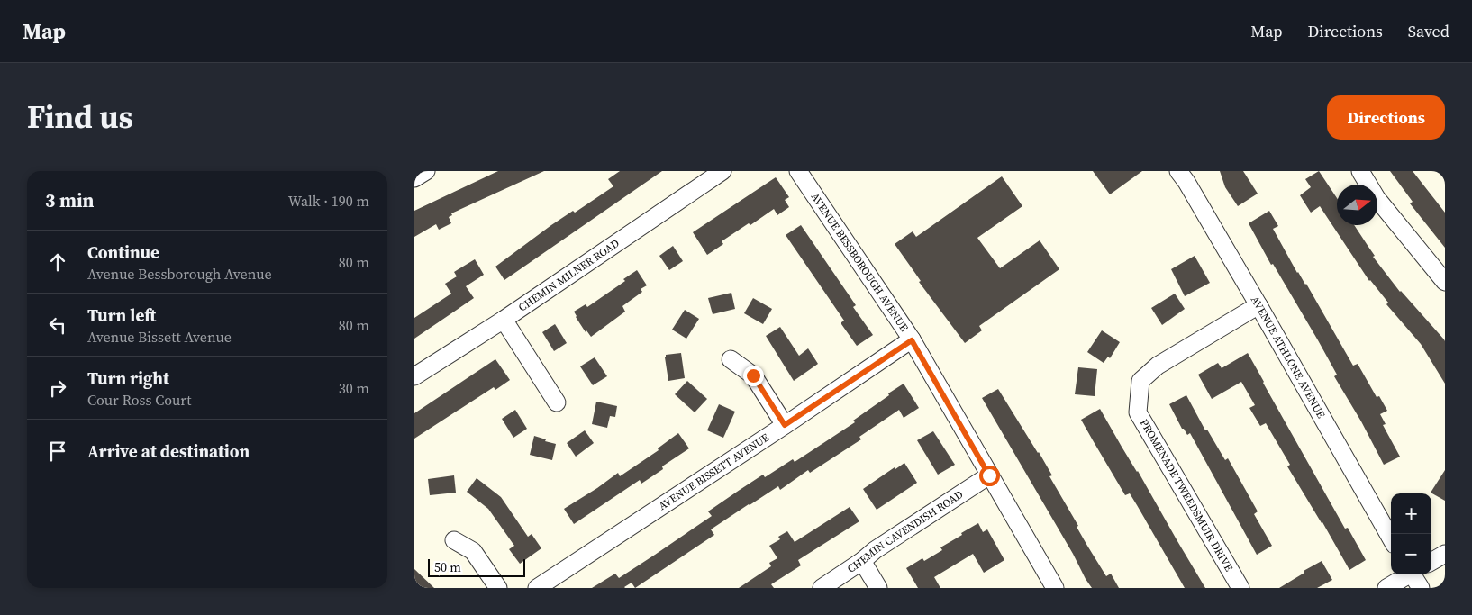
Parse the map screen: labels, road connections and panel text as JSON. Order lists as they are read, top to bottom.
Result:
{
  "streets": {
    "street": [
      "AVENUE BESSBOROUGH AVENUE",
      "CHEMIN MILNER ROAD",
      "AVENUE ATHLONE AVENUE",
      "AVENUE BISSETT AVENUE",
      "PROMENADE TWEEDSMUIR DRIVE",
      "CHEMIN CAVENDISH ROAD"
    ]
  },
  "crossings": [
    ["AVENUE BESSBOROUGH AVENUE", "AVENUE BISSETT AVENUE"],
    ["AVENUE BESSBOROUGH AVENUE", "CHEMIN CAVENDISH ROAD"],
    ["AVENUE ATHLONE AVENUE", "PROMENADE TWEEDSMUIR DRIVE"]
  ],
  "scale_bar": "50 m",
  "north": "right",
  "page": {
    "header": "Map",
    "nav": ["Map", "Directions", "Saved"],
    "title": "Find us",
    "buttons": "Directions",
    "heading": ["3 min", "Walk · 190 m"],
    "list": [
      ["Continue", "Avenue Bessborough Avenue", "80 m"],
      ["Turn left", "Avenue Bissett Avenue", "80 m"],
      ["Turn right", "Cour Ross Court", "30 m"],
      "Arrive at destination"
    ],
    "map_buttons": ["+", "−"],
    "scale": "50 m"
  }
}
